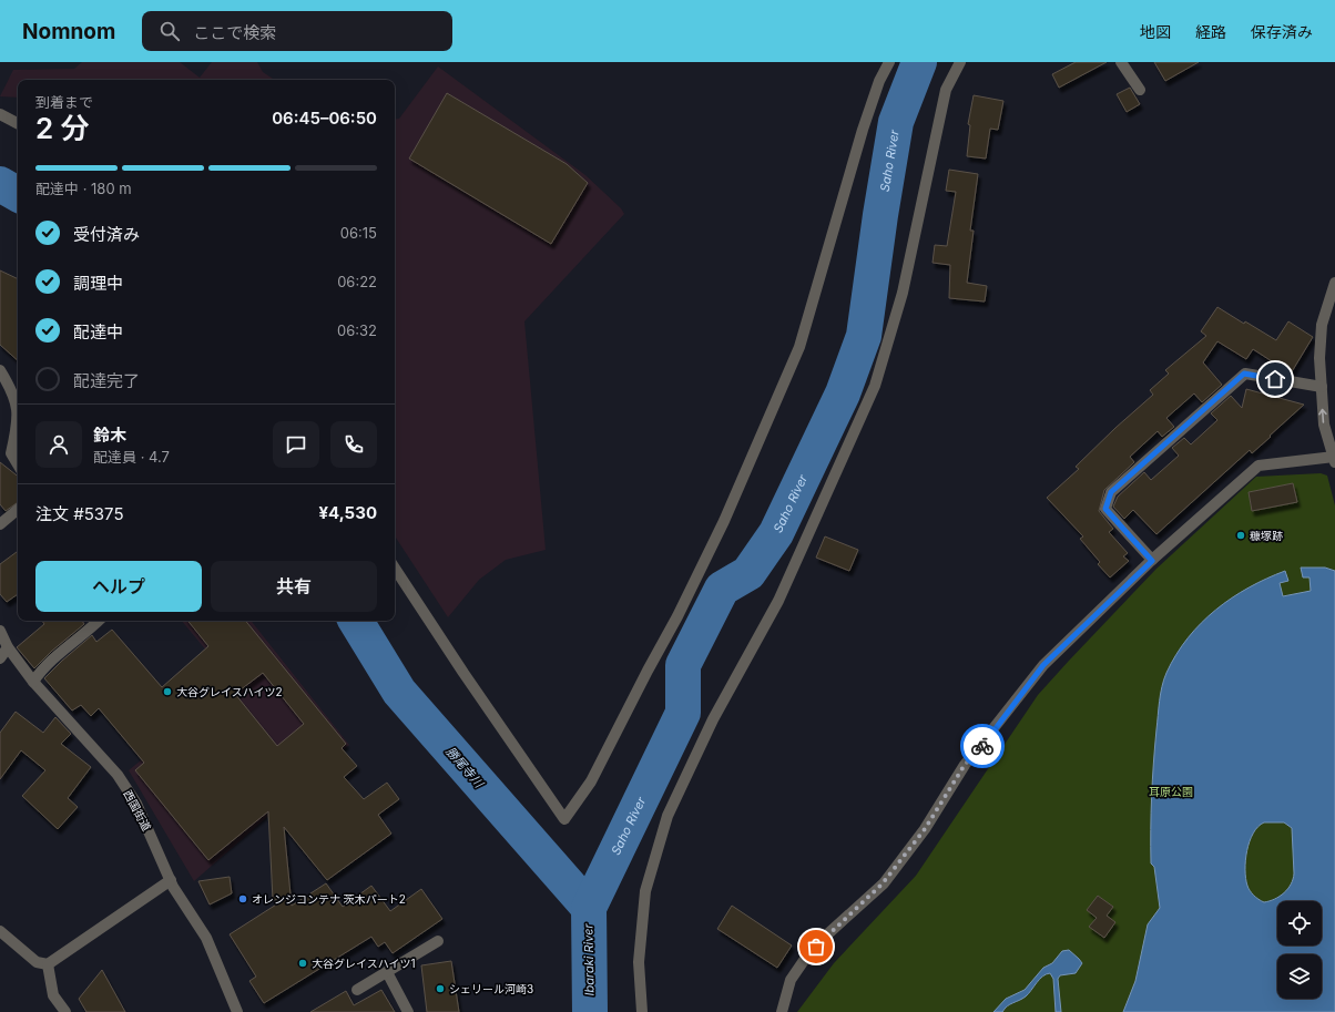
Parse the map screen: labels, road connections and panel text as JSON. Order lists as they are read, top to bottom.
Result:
{
  "streets": {
    "street": ["西国街道"]
  },
  "water": ["Saho River", "勝尾寺川", "Ibaraki River"],
  "parks": ["耳原公園"],
  "places": [
    "糠塚跡",
    "大谷グレイスハイツ2",
    "オレンジコンテナ 茨木パート2",
    "大谷グレイスハイツ1",
    "シェリール河崎3"
  ],
  "page": {
    "header": "Nomnom",
    "search": "ここで検索",
    "nav": ["地図", "経路", "保存済み"],
    "heading": ["2 分", "到着まで", "06:45–06:50"],
    "panel": [
      "鈴木",
      "配達員 · 4.7",
      "注文 #5375",
      "¥4,530"
    ],
    "bar": "配達中 · 180 m",
    "list": [
      ["受付済み", "06:15"],
      ["調理中", "06:22"],
      ["配達中", "06:32"],
      "配達完了"
    ],
    "buttons": ["ヘルプ", "共有"]
  }
}
